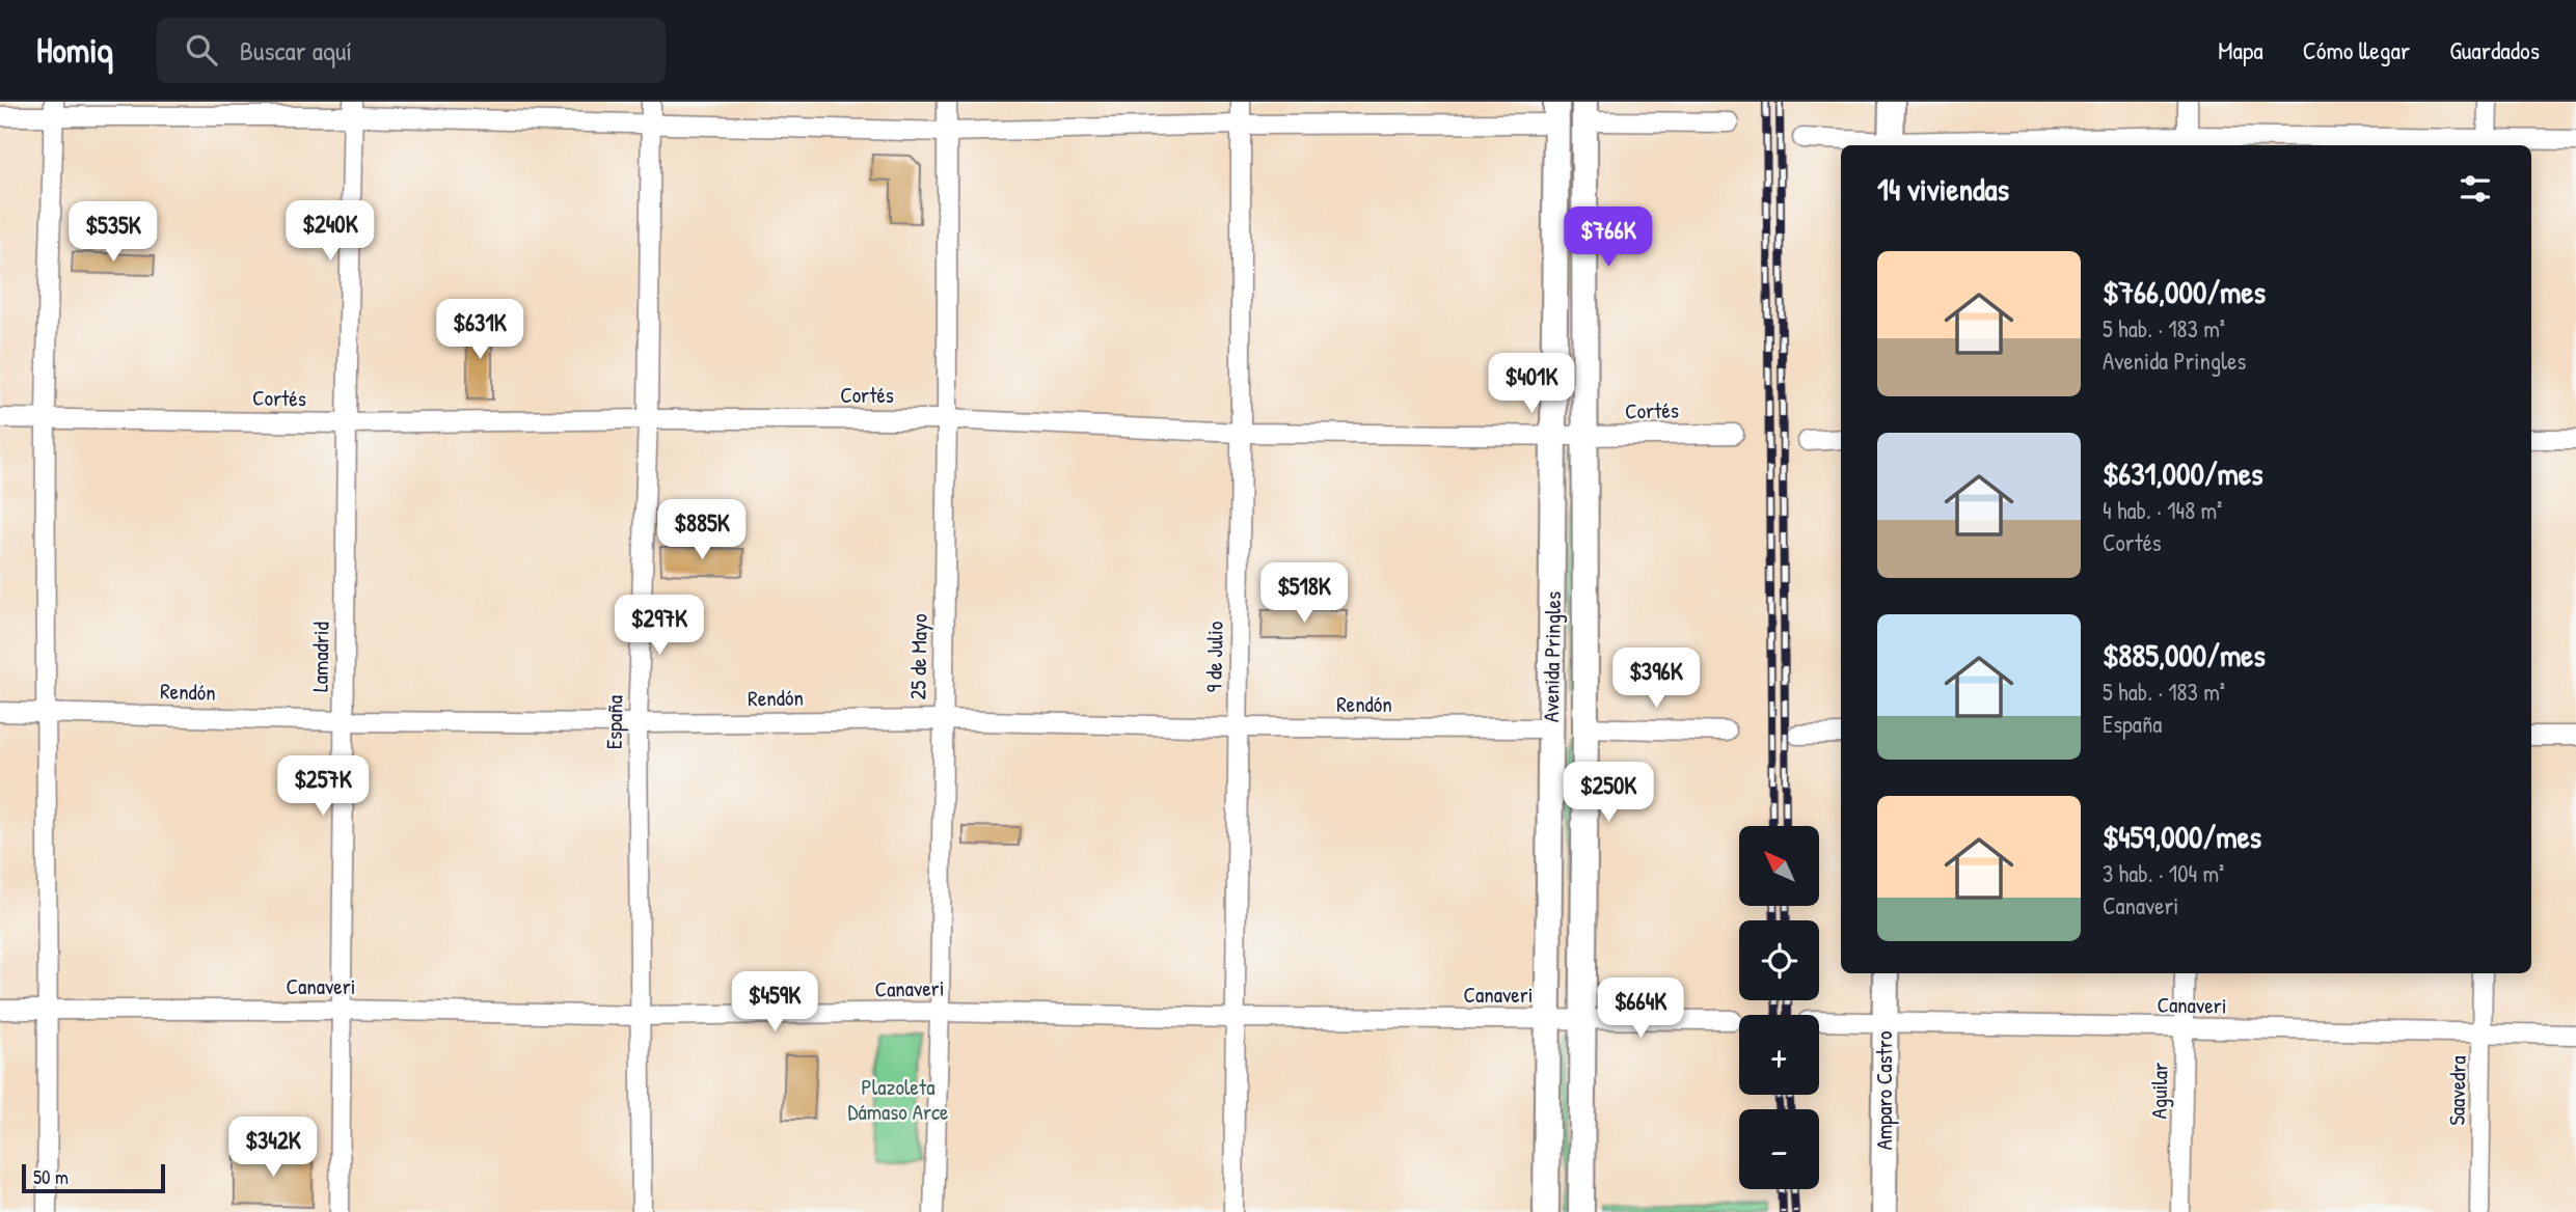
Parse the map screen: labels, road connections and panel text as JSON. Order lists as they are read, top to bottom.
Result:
{
  "streets": {
    "main road": ["Avenida Pringles", "Amparo Castro"],
    "street": [
      "Cortés",
      "Lamadrid",
      "25 de Mayo",
      "9 de Julio",
      "Rendón",
      "España",
      "Canaveri",
      "Aguilar",
      "Saavedra"
    ]
  },
  "crossings": [
    ["Cortés", "Lamadrid"],
    ["Cortés", "25 de Mayo"],
    ["Cortés", "9 de Julio"],
    ["Cortés", "Avenida Pringles"],
    ["Cortés", "España"],
    ["Lamadrid", "Rendón"],
    ["Lamadrid", "Canaveri"],
    ["25 de Mayo", "Rendón"],
    ["25 de Mayo", "Canaveri"],
    ["9 de Julio", "Rendón"],
    ["9 de Julio", "Canaveri"],
    ["Avenida Pringles", "Rendón"],
    ["Avenida Pringles", "Canaveri"],
    ["Rendón", "España"],
    ["España", "Canaveri"],
    ["Canaveri", "Amparo Castro"],
    ["Canaveri", "Aguilar"],
    ["Canaveri", "Saavedra"]
  ],
  "parks": ["Plazoleta Dámaso Arce"],
  "scale_bar": "50 m",
  "north": "top left",
  "page": {
    "header": "Homiq",
    "search": "Buscar aquí",
    "nav": ["Mapa", "Cómo llegar", "Guardados"],
    "heading": "14 viviendas",
    "price": [
      "$240K",
      "$535K",
      "$766K",
      "$631K",
      "$401K",
      "$885K",
      "$518K",
      "$297K",
      "$396K",
      "$257K",
      "$250K",
      "$459K",
      "$664K",
      "$342K"
    ],
    "list": [
      {
        "name": "$766,000/mes",
        "note": "5 hab. · 183 m² · Avenida Pringles"
      },
      {
        "name": "$631,000/mes",
        "note": "4 hab. · 148 m² · Cortés"
      },
      {
        "name": "$885,000/mes",
        "note": "5 hab. · 183 m² · España"
      },
      {
        "name": "$459,000/mes",
        "note": "3 hab. · 104 m² · Canaveri"
      }
    ],
    "map_buttons": ["+", "−"],
    "scale": "50 m"
  }
}
